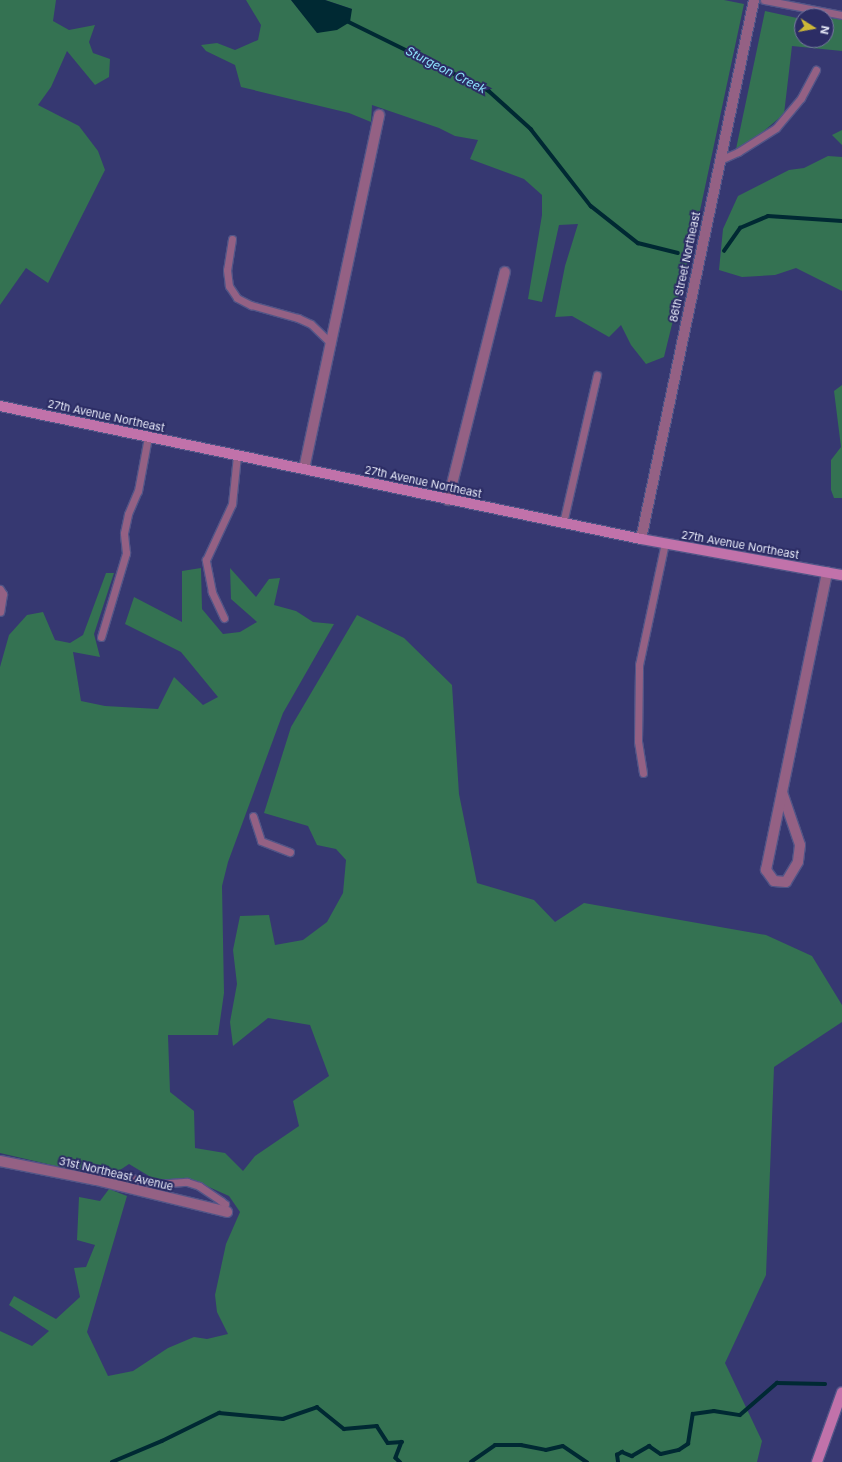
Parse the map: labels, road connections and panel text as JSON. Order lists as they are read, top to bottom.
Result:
{
  "streets": {
    "street": ["86th Street Northeast", "27th Avenue Northeast", "31st Northeast Avenue"]
  },
  "crossings": [
    ["86th Street Northeast", "27th Avenue Northeast"]
  ],
  "water": ["Sturgeon Creek"],
  "north": "right"
}
